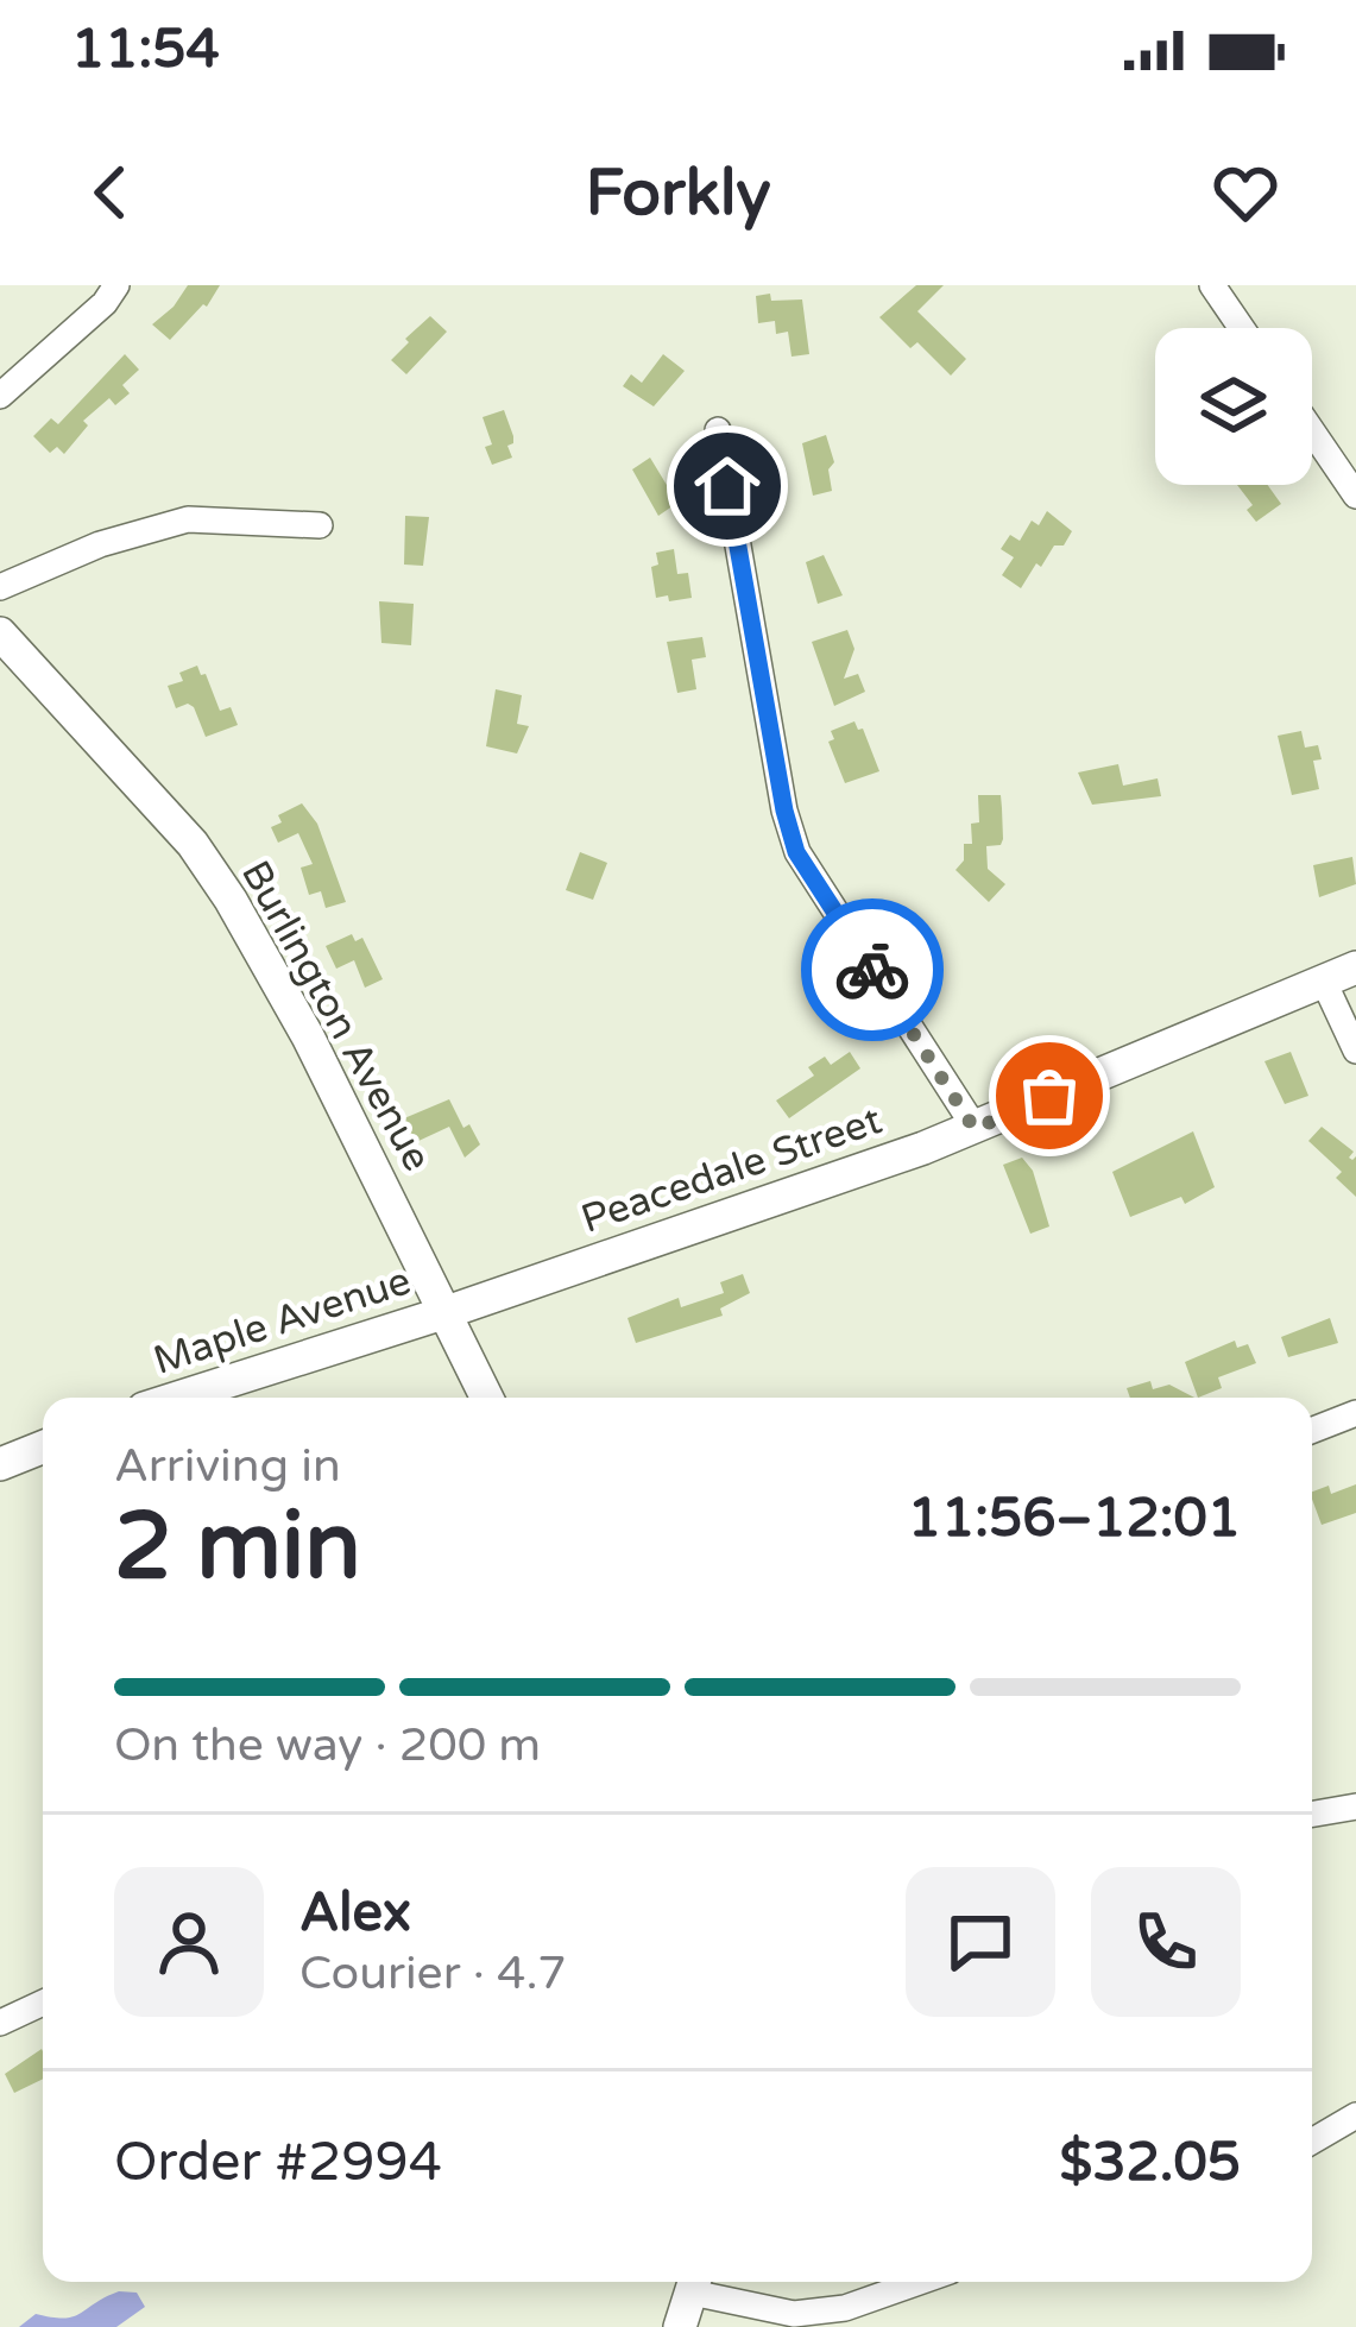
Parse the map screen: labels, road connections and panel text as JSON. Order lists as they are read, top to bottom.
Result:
{
  "streets": {
    "main road": ["Burlington Avenue", "Peacedale Street", "Maple Avenue"]
  },
  "crossings": [
    ["Burlington Avenue", "Peacedale Street"],
    ["Burlington Avenue", "Maple Avenue"],
    ["Peacedale Street", "Maple Avenue"]
  ],
  "page": {
    "status": "11:54",
    "header": "Forkly",
    "heading": ["2 min", "Arriving in", "11:56–12:01"],
    "panel": [
      "Alex",
      "Courier · 4.7",
      "Order #2994",
      "$32.05"
    ],
    "bar": "On the way · 200 m"
  }
}
